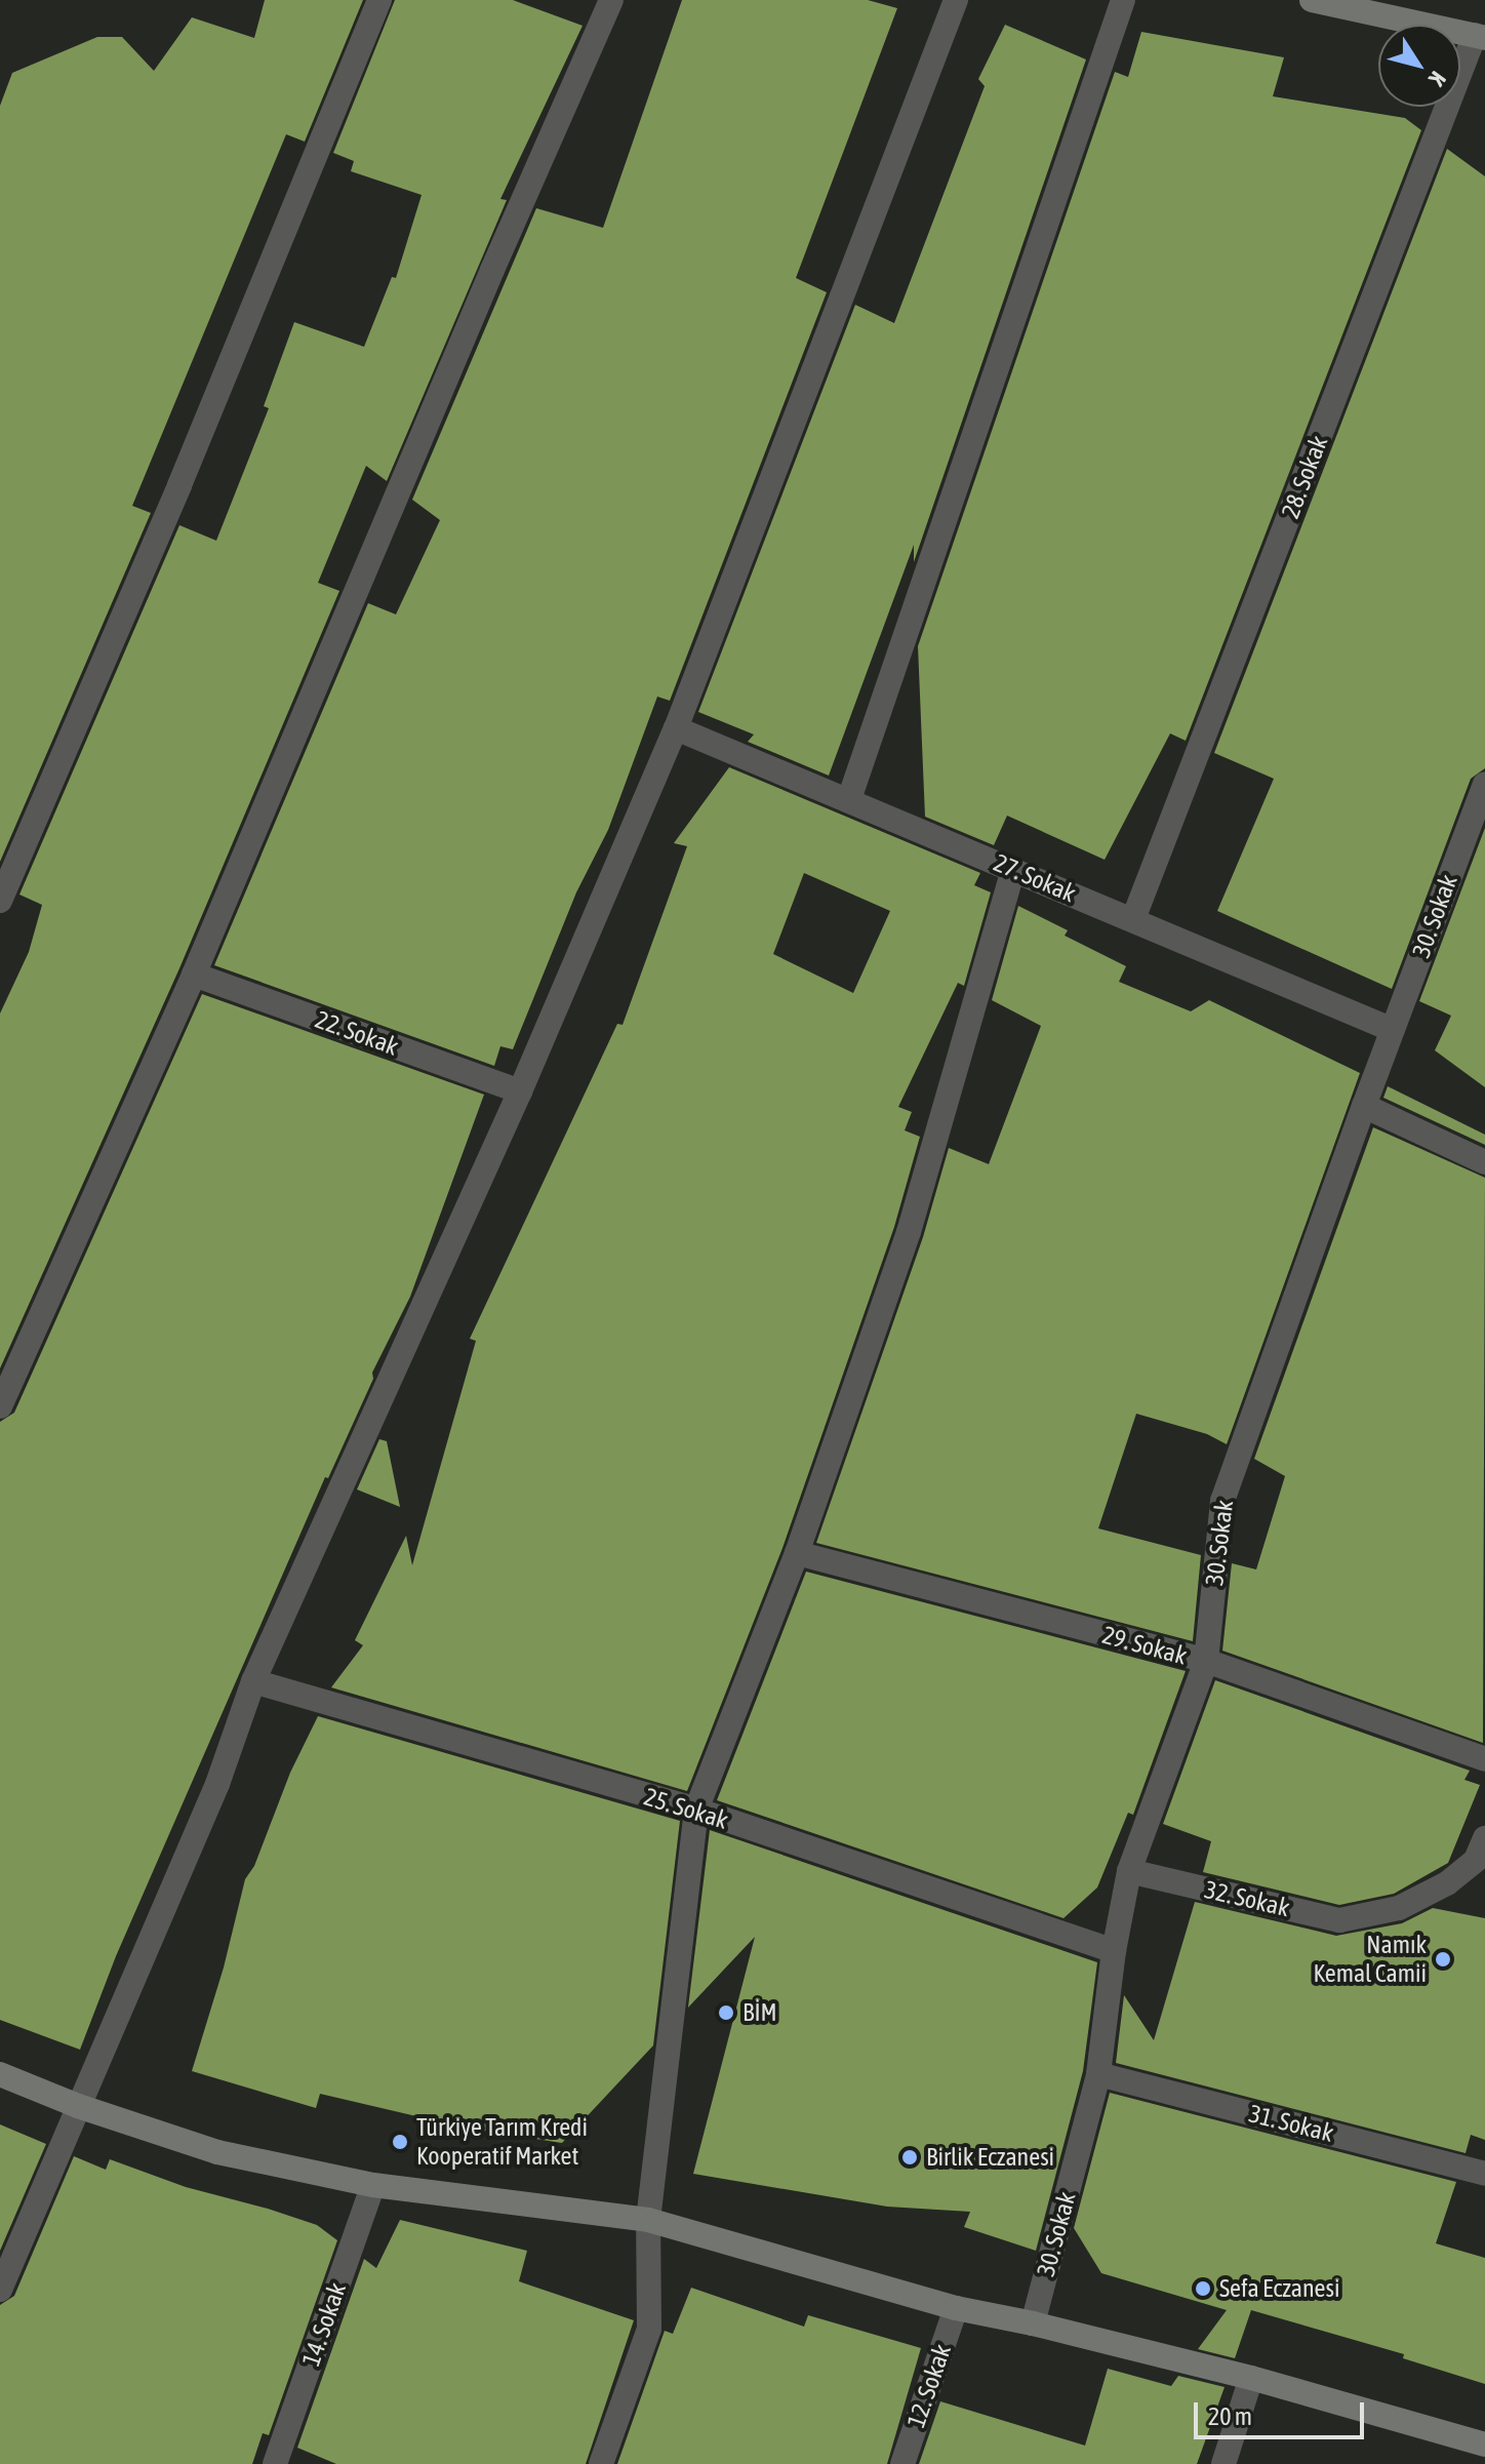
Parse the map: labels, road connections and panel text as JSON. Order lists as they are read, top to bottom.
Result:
{
  "streets": {
    "street": [
      "28. Sokak",
      "27. Sokak",
      "30. Sokak",
      "22. Sokak",
      "29. Sokak",
      "25. Sokak",
      "32. Sokak",
      "31. Sokak",
      "14. Sokak",
      "12. Sokak"
    ]
  },
  "crossings": [
    ["28. Sokak", "27. Sokak"],
    ["27. Sokak", "30. Sokak"],
    ["30. Sokak", "29. Sokak"],
    ["30. Sokak", "25. Sokak"],
    ["30. Sokak", "32. Sokak"],
    ["30. Sokak", "31. Sokak"]
  ],
  "places": [
    "Namık Kemal Camii",
    "BİM",
    "Türkiye Tarım Kredi Kooperatif Market",
    "Birlik Eczanesi",
    "Sefa Eczanesi"
  ],
  "scale_bar": "20 m",
  "north": "bottom right"
}
